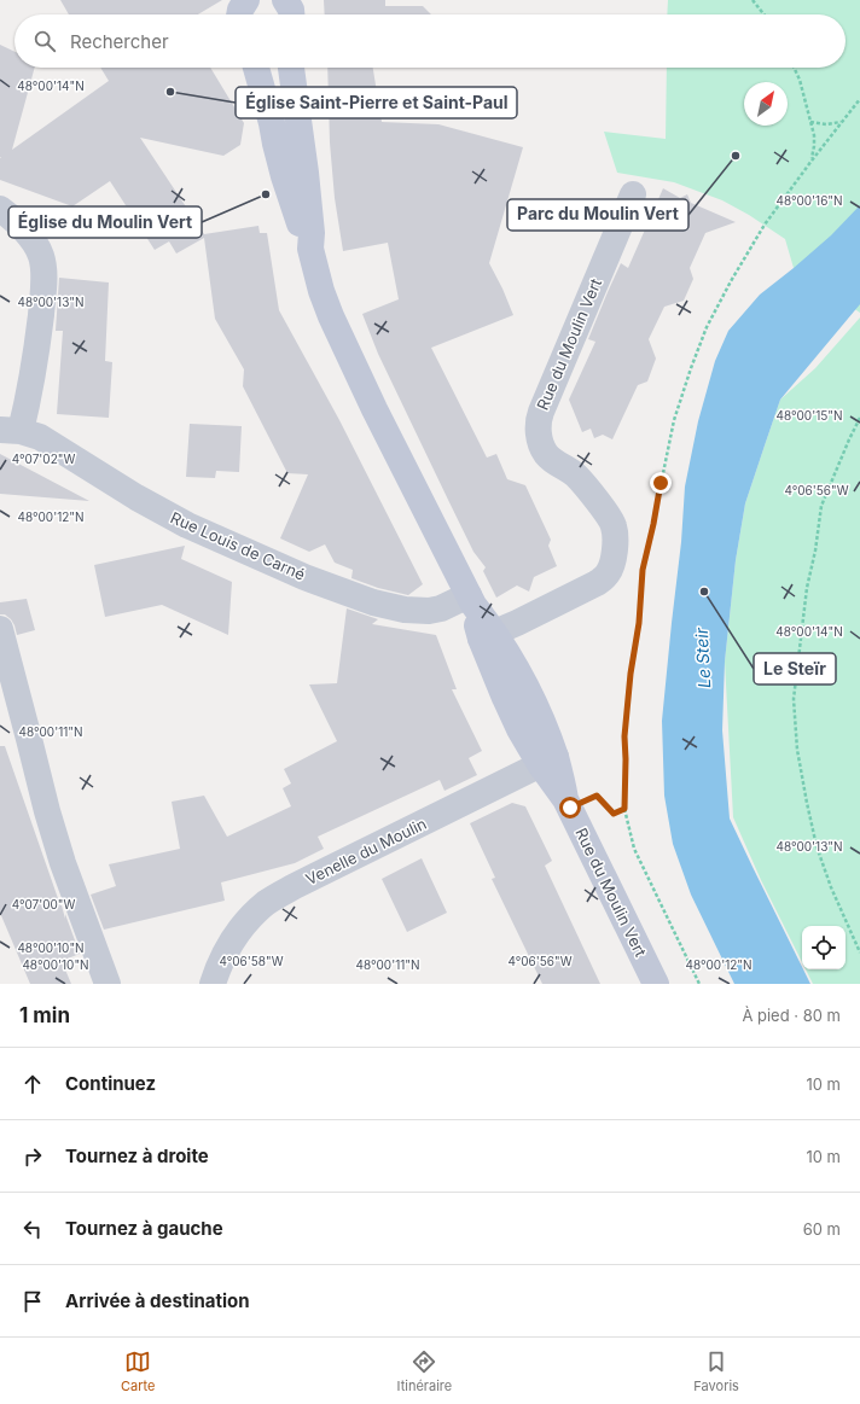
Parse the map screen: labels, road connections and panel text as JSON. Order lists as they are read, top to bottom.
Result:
{
  "streets": {
    "main road": ["Rue du Moulin Vert"],
    "street": ["Rue Louis de Carné", "Venelle du Moulin"]
  },
  "crossings": [
    ["Rue du Moulin Vert", "Rue Louis de Carné"],
    ["Rue du Moulin Vert", "Venelle du Moulin"]
  ],
  "water": ["Le Steir"],
  "places": [
    "Église Saint-Pierre et Saint-Paul",
    "Parc du Moulin Vert",
    "Église du Moulin Vert",
    "Le Steïr"
  ],
  "north": "top right",
  "page": {
    "search": "Rechercher",
    "heading": ["1 min", "À pied · 80 m"],
    "list": [
      ["Continuez", "10 m"],
      ["Tournez à droite", "10 m"],
      ["Tournez à gauche", "60 m"],
      "Arrivée à destination"
    ],
    "nav": ["Carte", "Itinéraire", "Favoris"]
  },
  "coordinates": [
    "48°00'14\"N",
    "48°00'16\"N",
    "48°00'13\"N",
    "48°00'15\"N",
    "4°07'02\"W",
    "4°06'56\"W",
    "48°00'12\"N",
    "48°00'11\"N",
    "4°07'00\"W",
    "48°00'10\"N",
    "4°06'58\"W"
  ]
}
